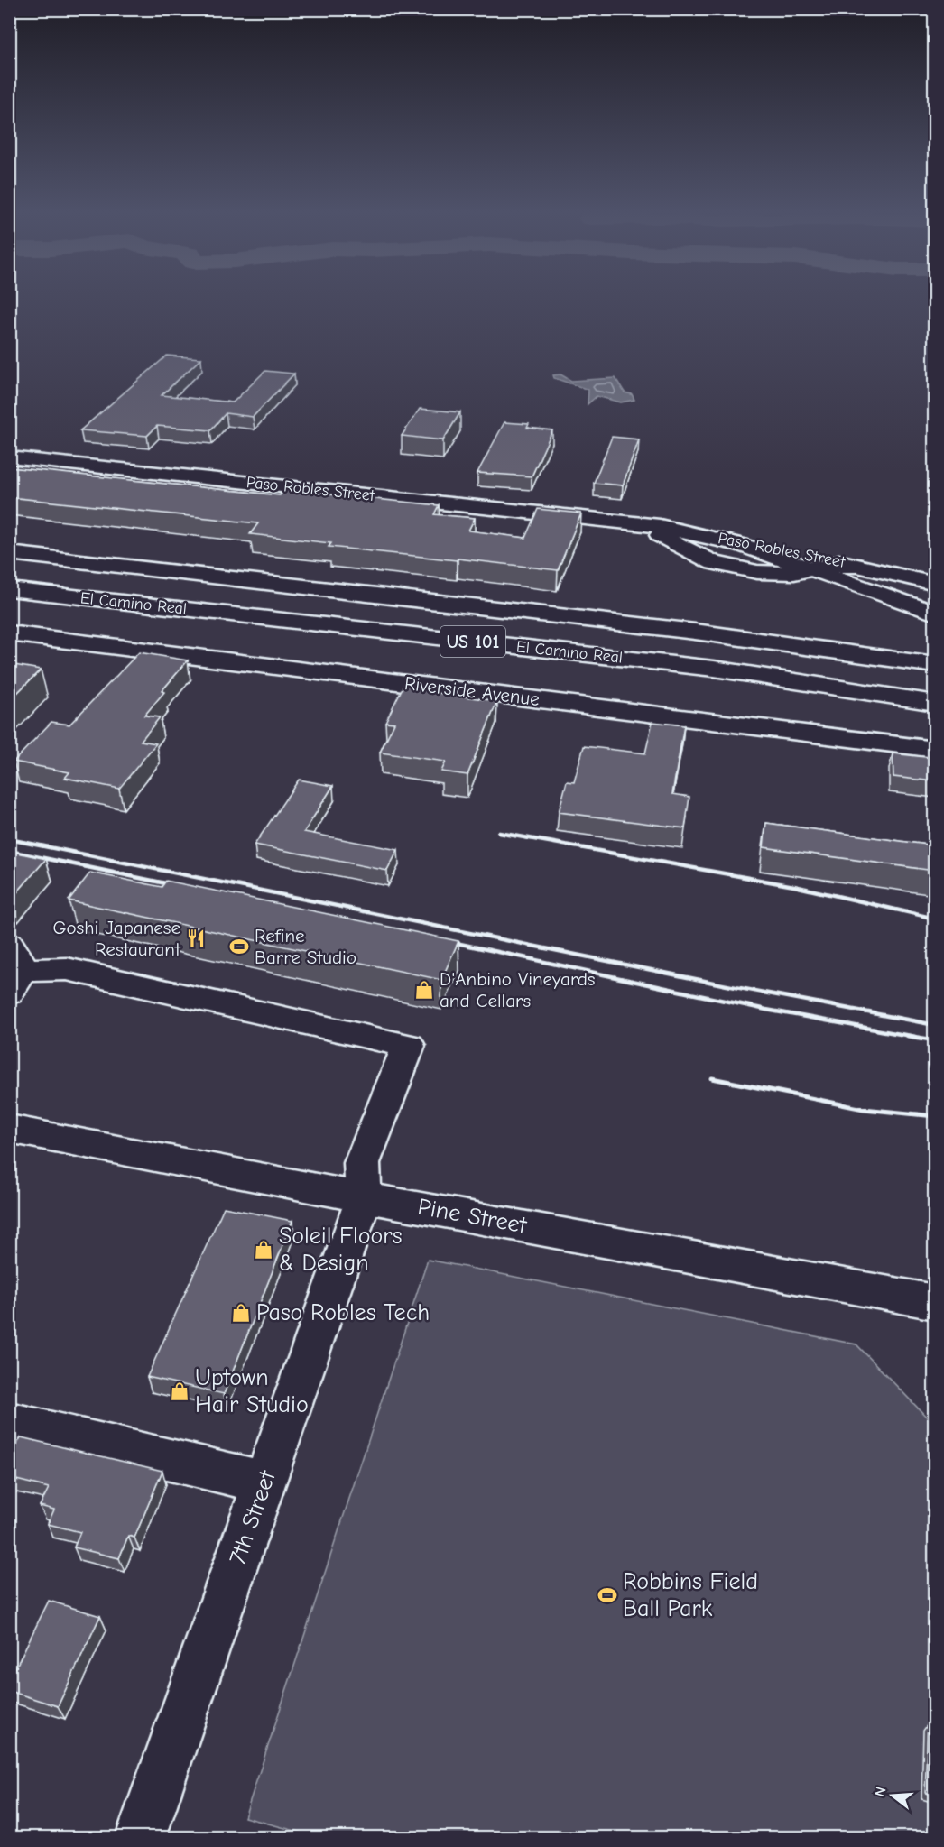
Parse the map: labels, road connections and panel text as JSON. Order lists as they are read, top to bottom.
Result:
{
  "streets": {
    "main road": [
      "Paso Robles Street",
      "El Camino Real",
      "US 101",
      "Riverside Avenue",
      "Pine Street",
      "7th Street"
    ]
  },
  "crossings": [
    ["Pine Street", "7th Street"]
  ],
  "places": {
    "restaurant": ["Goshi Japanese Restaurant"],
    "sports": ["Refine Barre Studio", "Robbins Field Ball Park"],
    "shop": [
      "D'Anbino Vineyards and Cellars",
      "Soleil Floors & Design",
      "Paso Robles Tech",
      "Uptown Hair Studio"
    ]
  },
  "north": "left"
}
